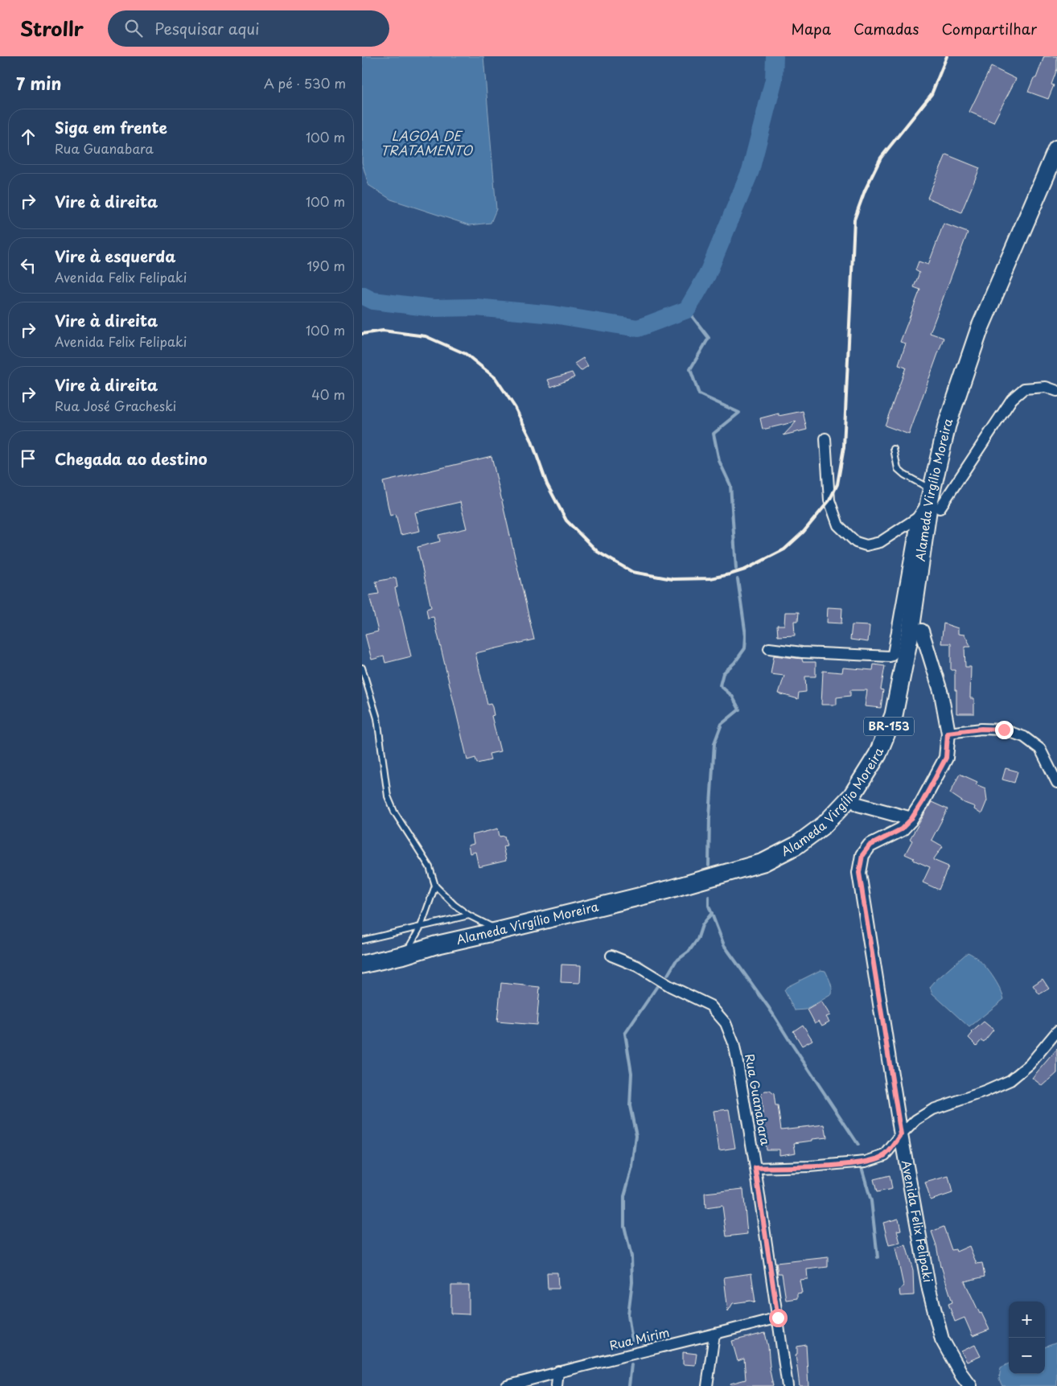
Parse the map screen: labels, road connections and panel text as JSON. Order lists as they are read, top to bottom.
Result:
{
  "streets": {
    "highway": ["Alameda Virgílio Moreira", "BR-153"],
    "street": ["Rua Guanabara", "Avenida Felix Felipaki", "Rua Mirim"]
  },
  "crossings": [
    ["Alameda Virgílio Moreira", "Avenida Felix Felipaki"],
    ["Rua Guanabara", "Rua Mirim"]
  ],
  "water": ["LAGOA DE TRATAMENTO"],
  "page": {
    "header": "Strollr",
    "search": "Pesquisar aqui",
    "nav": ["Mapa", "Camadas", "Compartilhar"],
    "heading": ["7 min", "A pé · 530 m"],
    "list": [
      ["Siga em frente", "Rua Guanabara", "100 m"],
      ["Vire à direita", "100 m"],
      ["Vire à esquerda", "Avenida Felix Felipaki", "190 m"],
      ["Vire à direita", "Avenida Felix Felipaki", "100 m"],
      ["Vire à direita", "Rua José Gracheski", "40 m"],
      "Chegada ao destino"
    ],
    "map_buttons": ["+", "−"]
  }
}
